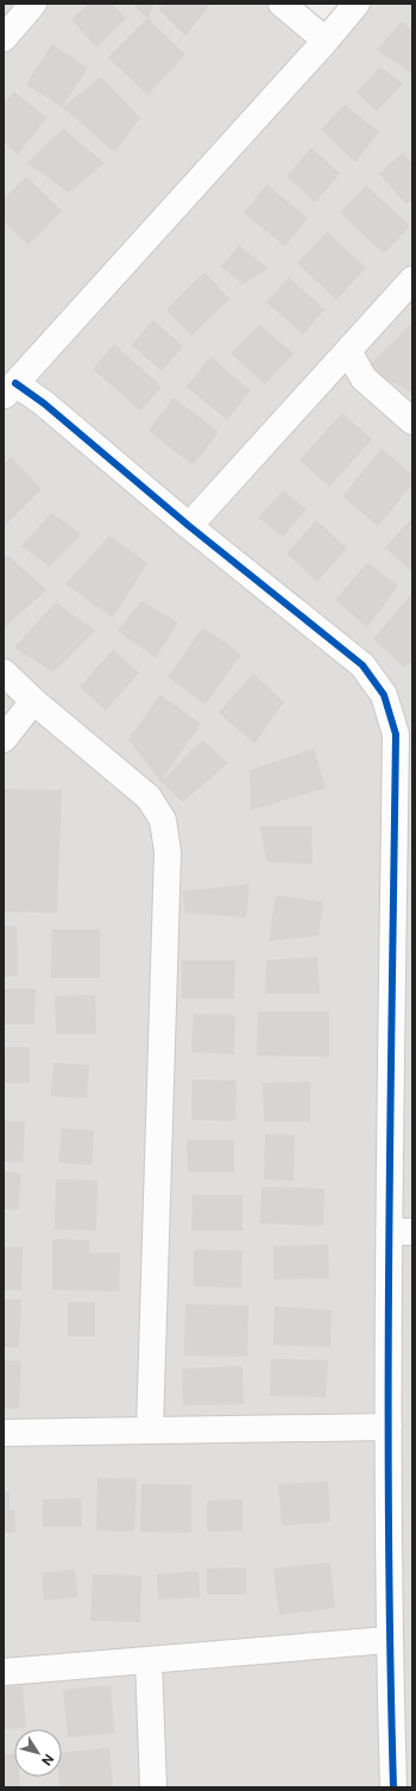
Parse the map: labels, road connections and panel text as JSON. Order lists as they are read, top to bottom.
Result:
{
  "north": "bottom right"
}
